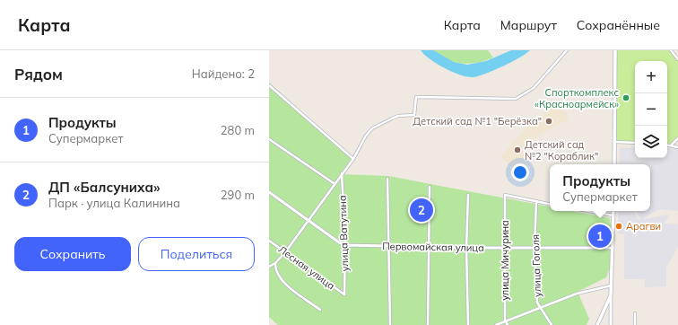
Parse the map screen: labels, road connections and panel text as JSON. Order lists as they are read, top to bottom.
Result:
{
  "streets": {
    "street": [
      "улица Ватутина",
      "Первомайская улица",
      "улица Мичурина",
      "улица Гоголя",
      "Лесная улица"
    ]
  },
  "crossings": [
    ["улица Ватутина", "Первомайская улица"],
    ["улица Ватутина", "Лесная улица"],
    ["Первомайская улица", "улица Мичурина"],
    ["Первомайская улица", "улица Гоголя"],
    ["улица Мичурина", "улица Гоголя"]
  ],
  "places": [
    "Спорткомплекс «Красноармейск»",
    "Детский сад №1 \"Берёзка\"",
    "Детский сад №2 \"Кораблик\"",
    "Арагви"
  ],
  "page": {
    "header": "Карта",
    "nav": ["Карта", "Маршрут", "Сохранённые"],
    "heading": ["Рядом", "Найдено: 2"],
    "map_buttons": ["+", "−"],
    "list": [
      {
        "mark": "1",
        "name": "Продукты",
        "note": "Супермаркет",
        "value": "280 m"
      },
      {
        "mark": "2",
        "name": "ДП «Балсуниха»",
        "note": "Парк · улица Калинина",
        "value": "290 m"
      }
    ],
    "popup": ["Продукты", "Супермаркет"],
    "pins": ["2", "1"],
    "buttons": ["Сохранить", "Поделиться"]
  }
}
